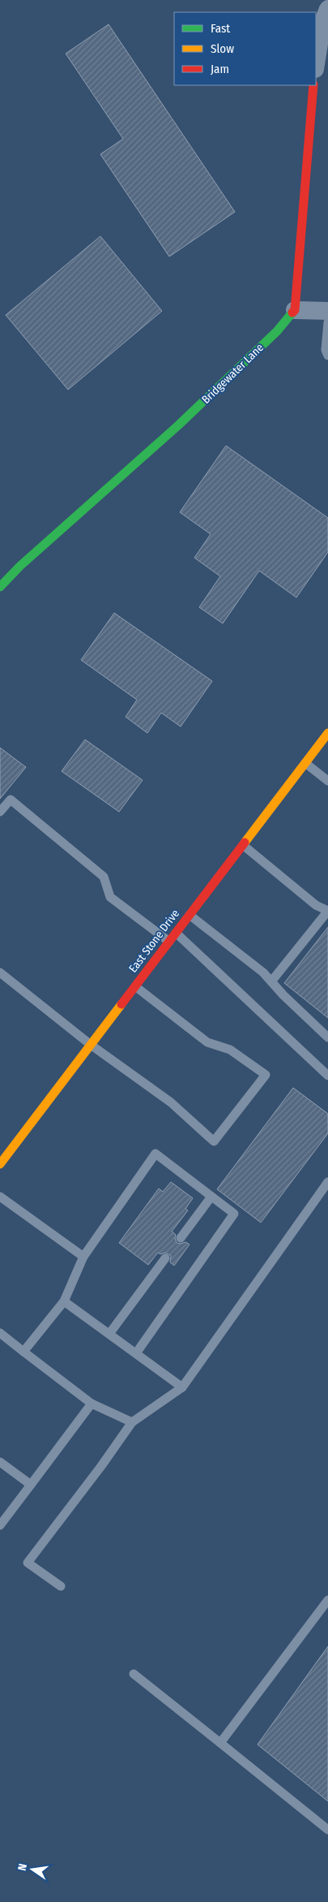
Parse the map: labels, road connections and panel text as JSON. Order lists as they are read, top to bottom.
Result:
{
  "streets": {
    "main road": ["Bridgewater Lane", "East Stone Drive"]
  },
  "legend": ["Fast", "Slow", "Jam"],
  "north": "left"
}
